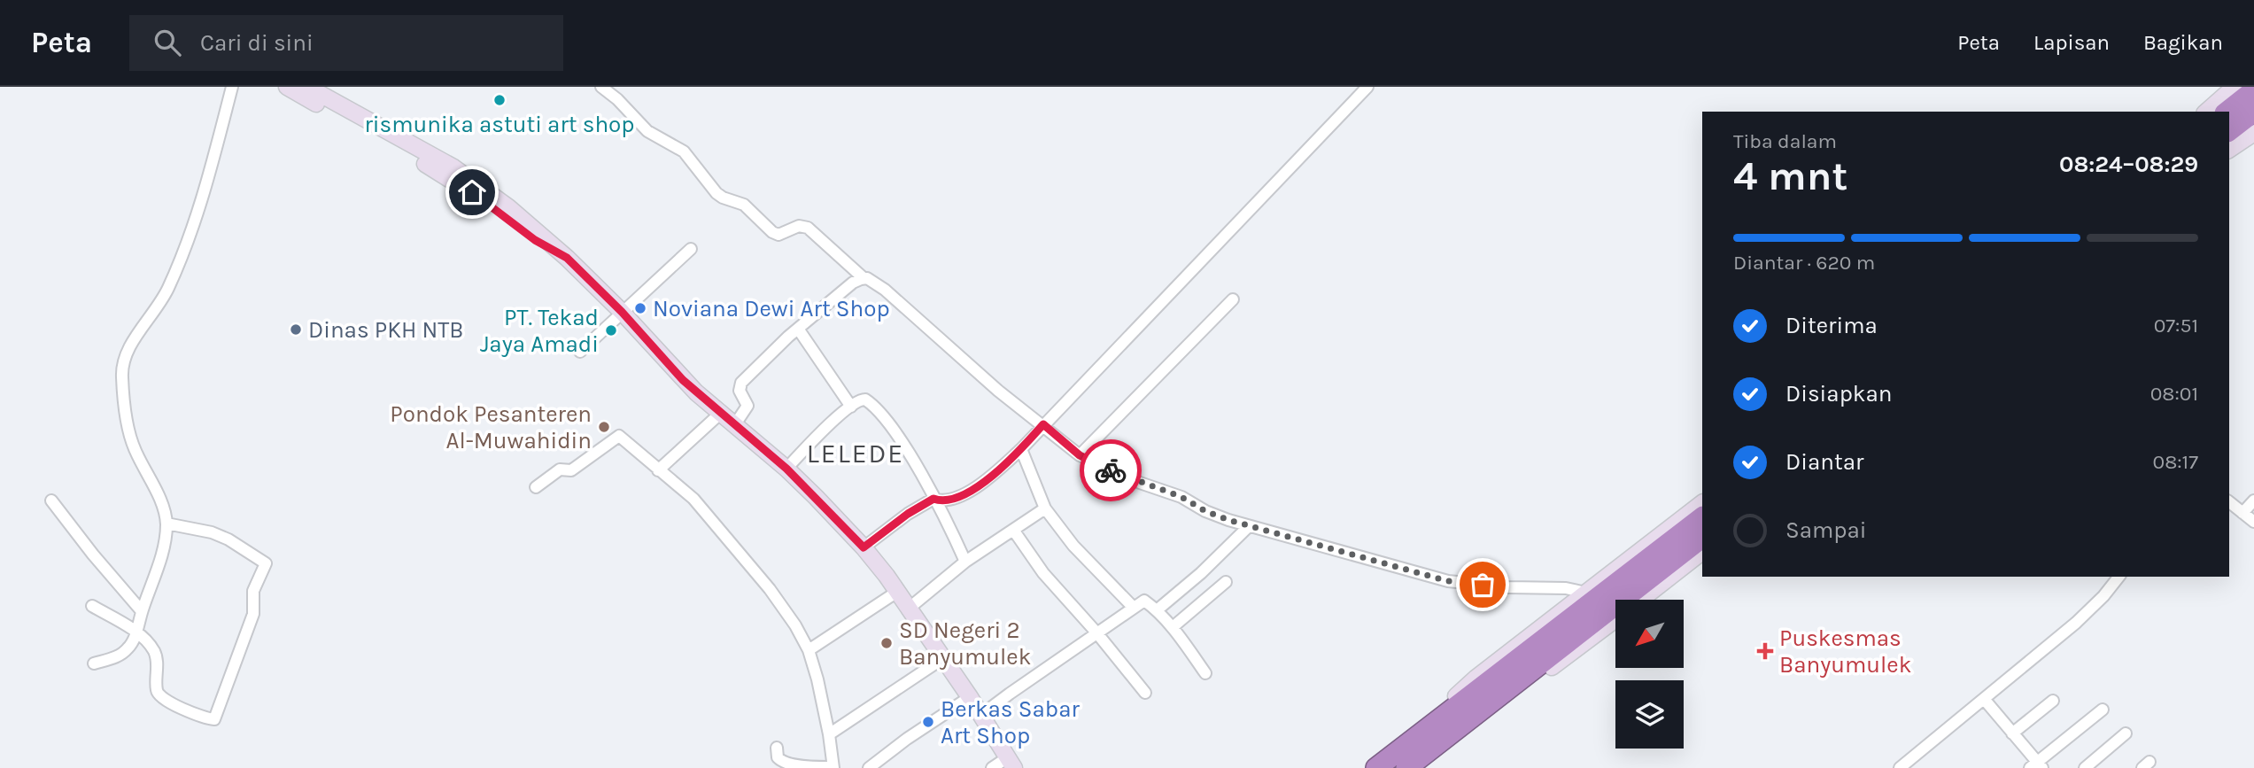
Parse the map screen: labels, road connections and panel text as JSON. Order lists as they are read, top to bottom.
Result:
{
  "districts": ["LELEDE"],
  "places": {
    "other": [
      "rismunika astuti art shop",
      "Noviana Dewi Art Shop",
      "Dinas PKH NTB",
      "PT. Tekad Jaya Amadi",
      "Pondok Pesanteren Al-Muwahidin",
      "SD Negeri 2 Banyumulek",
      "Berkas Sabar Art Shop"
    ],
    "health": ["Puskesmas Banyumulek"]
  },
  "north": "bottom left",
  "page": {
    "header": "Peta",
    "search": "Cari di sini",
    "nav": ["Peta", "Lapisan", "Bagikan"],
    "heading": ["4 mnt", "Tiba dalam", "08:24–08:29"],
    "bar": "Diantar · 620 m",
    "list": [
      ["Diterima", "07:51"],
      ["Disiapkan", "08:01"],
      ["Diantar", "08:17"],
      "Sampai"
    ]
  }
}
